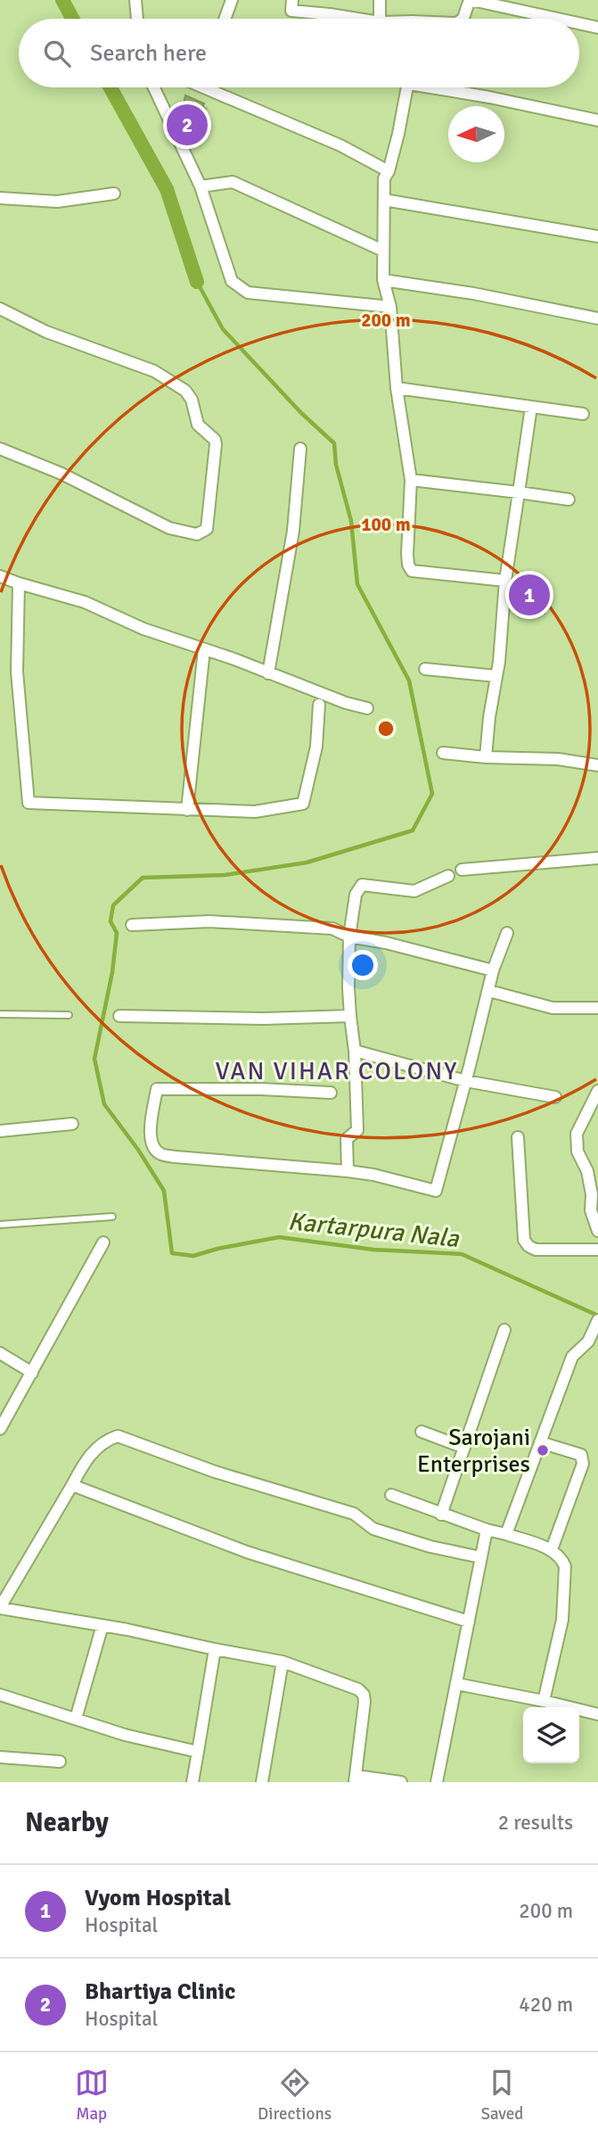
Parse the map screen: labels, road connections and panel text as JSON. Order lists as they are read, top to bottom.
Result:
{
  "districts": ["VAN VIHAR COLONY"],
  "water": ["Kartarpura Nala"],
  "places": ["Sarojani Enterprises"],
  "north": "left",
  "page": {
    "search": "Search here",
    "pins": ["2", "1"],
    "heading": ["Nearby", "2 results"],
    "list": [
      {
        "mark": "1",
        "name": "Vyom Hospital",
        "note": "Hospital",
        "value": "200 m"
      },
      {
        "mark": "2",
        "name": "Bhartiya Clinic",
        "note": "Hospital",
        "value": "420 m"
      }
    ],
    "nav": ["Map", "Directions", "Saved"]
  },
  "rings": ["200 m", "100 m"]
}
